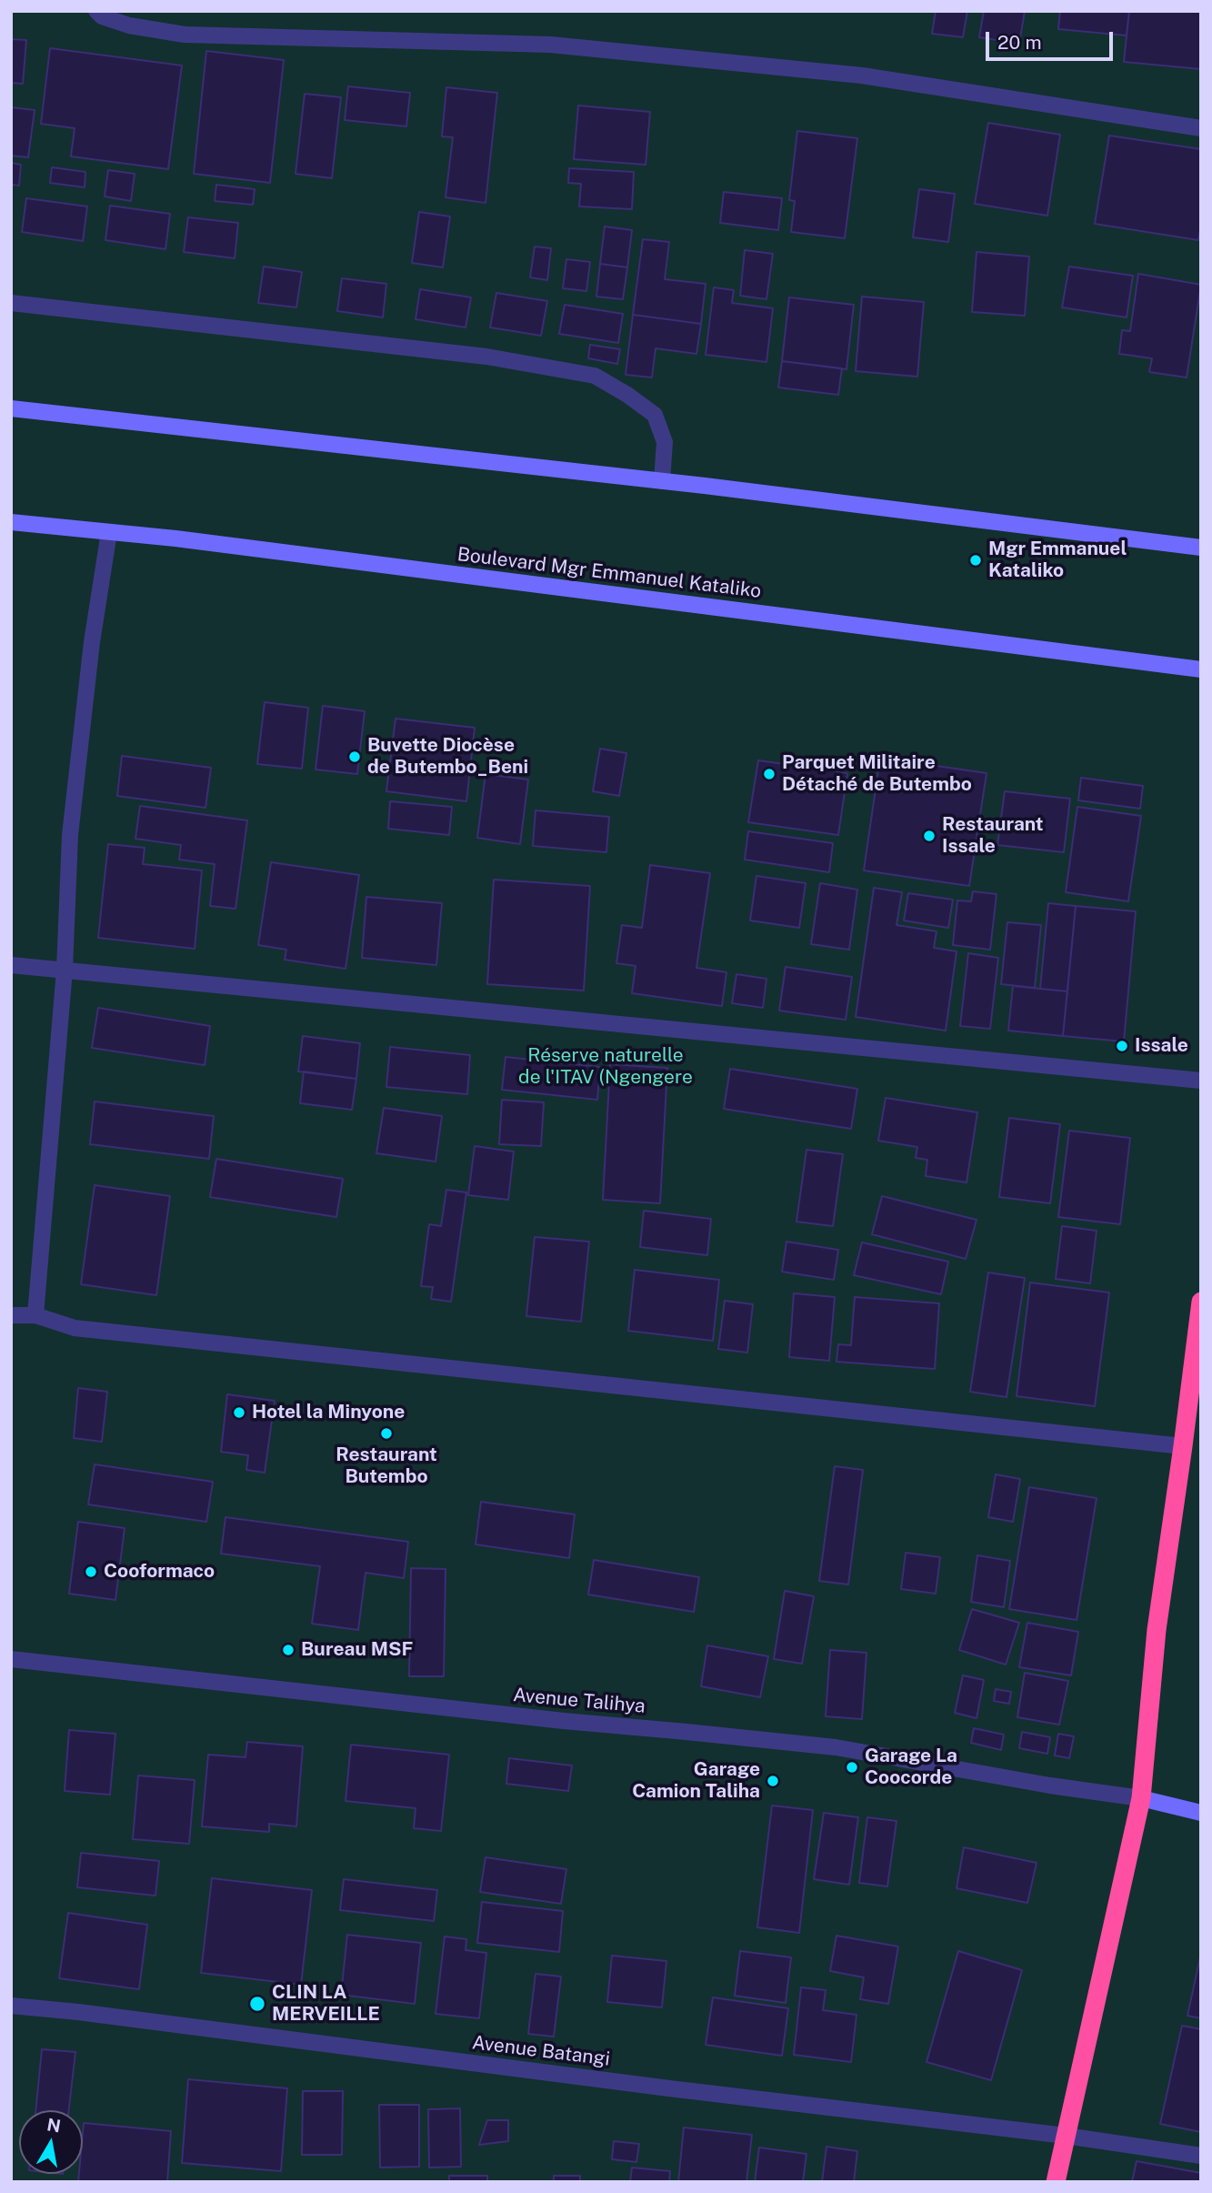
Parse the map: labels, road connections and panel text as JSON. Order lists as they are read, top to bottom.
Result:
{
  "streets": {
    "street": ["Boulevard Mgr Emmanuel Kataliko", "Avenue Talihya", "Avenue Batangi"]
  },
  "parks": ["Réserve naturelle de l'ITAV (Ngengere"],
  "places": [
    "Mgr Emmanuel Kataliko",
    "Buvette Diocèse de Butembo_Beni",
    "Parquet Militaire Détaché de Butembo",
    "Restaurant Issale",
    "Issale",
    "Hotel la Minyone",
    "Restaurant Butembo",
    "Cooformaco",
    "Bureau MSF",
    "Garage La Coocorde",
    "Garage Camion Taliha",
    "CLIN LA MERVEILLE"
  ],
  "scale_bar": "20 m",
  "north": "top"
}
